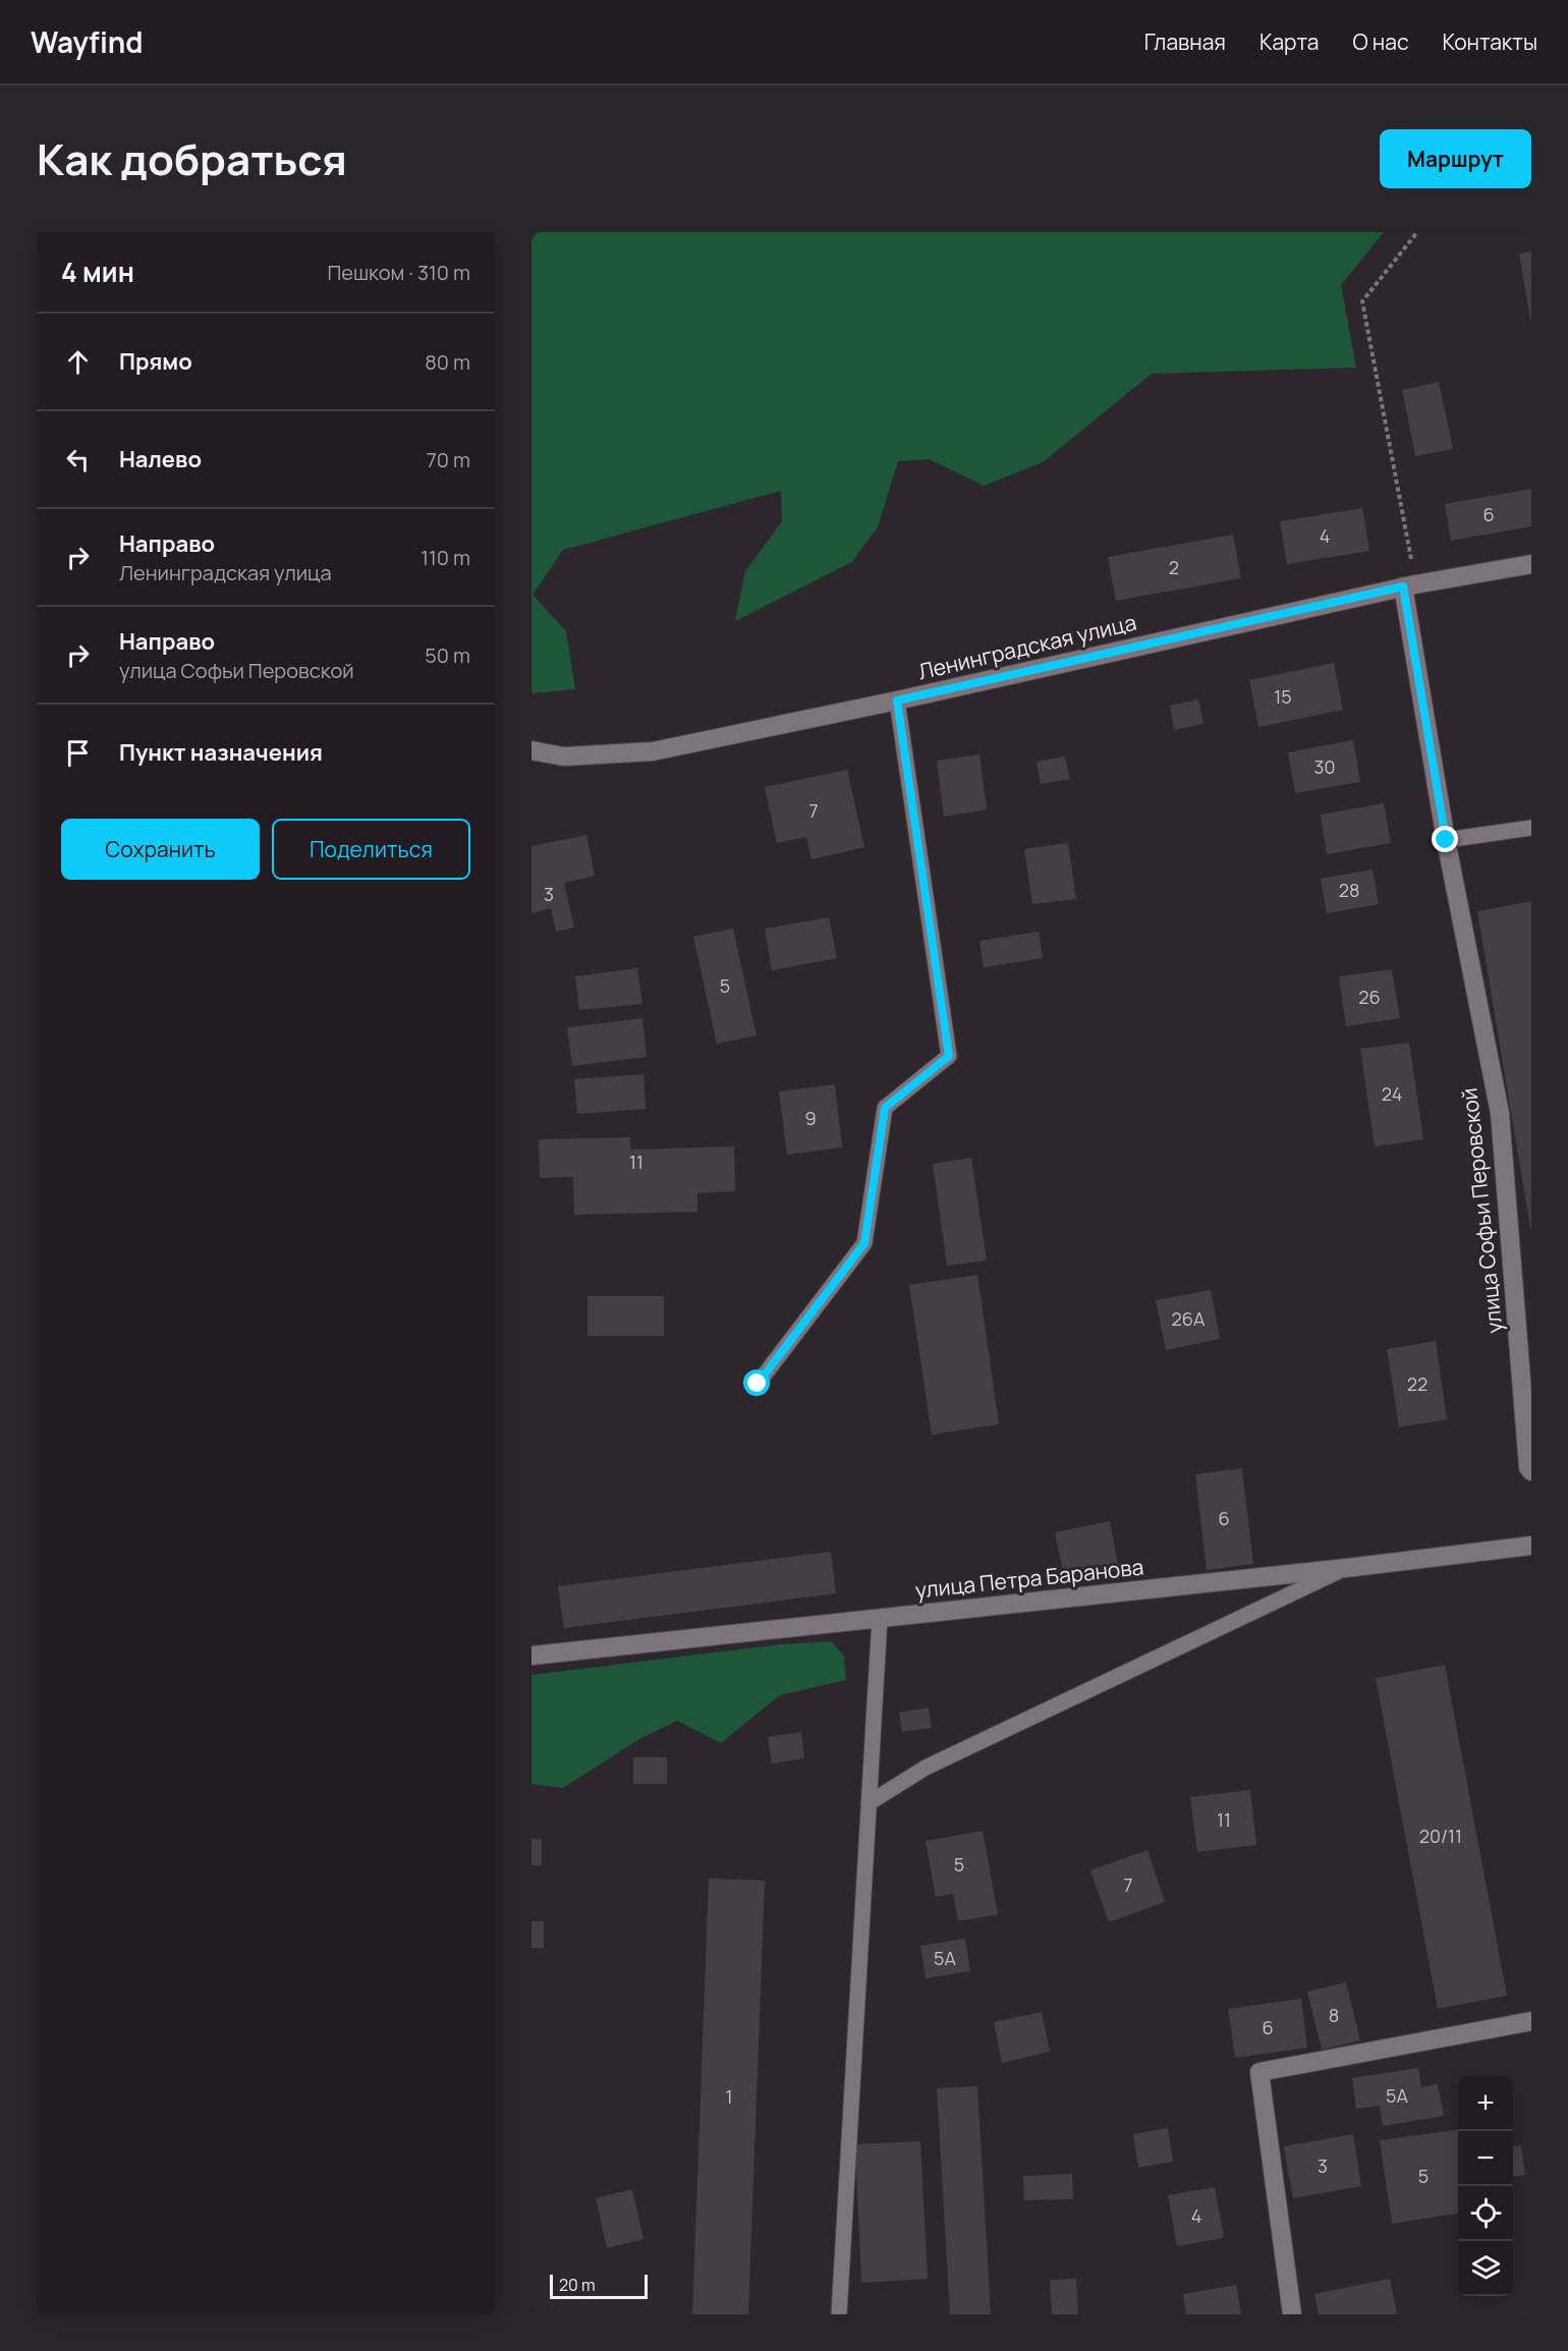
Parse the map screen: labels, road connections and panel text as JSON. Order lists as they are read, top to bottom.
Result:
{
  "streets": {
    "street": ["Ленинградская улица", "улица Софьи Перовской", "улица Петра Баранова"]
  },
  "crossings": [
    ["Ленинградская улица", "улица Софьи Перовской"]
  ],
  "house_numbers": [
    "6",
    "4",
    "2",
    "15",
    "30",
    "7",
    "28",
    "3",
    "5",
    "26",
    "24",
    "9",
    "11",
    "26А",
    "22",
    "6",
    "11",
    "20/11",
    "5",
    "7",
    "5А",
    "8",
    "6",
    "5А",
    "1",
    "3",
    "5",
    "4"
  ],
  "scale_bar": "20 m",
  "page": {
    "header": "Wayfind",
    "nav": [
      "Главная",
      "Карта",
      "О нас",
      "Контакты"
    ],
    "title": "Как добраться",
    "buttons": [
      "Маршрут",
      ["Сохранить", "Поделиться"]
    ],
    "heading": ["4 мин", "Пешком · 310 m"],
    "list": [
      ["Прямо", "80 m"],
      ["Налево", "70 m"],
      ["Направо", "Ленинградская улица", "110 m"],
      ["Направо", "улица Софьи Перовской", "50 m"],
      "Пункт назначения"
    ],
    "map_buttons": ["+", "−"],
    "scale": "20 m"
  }
}
